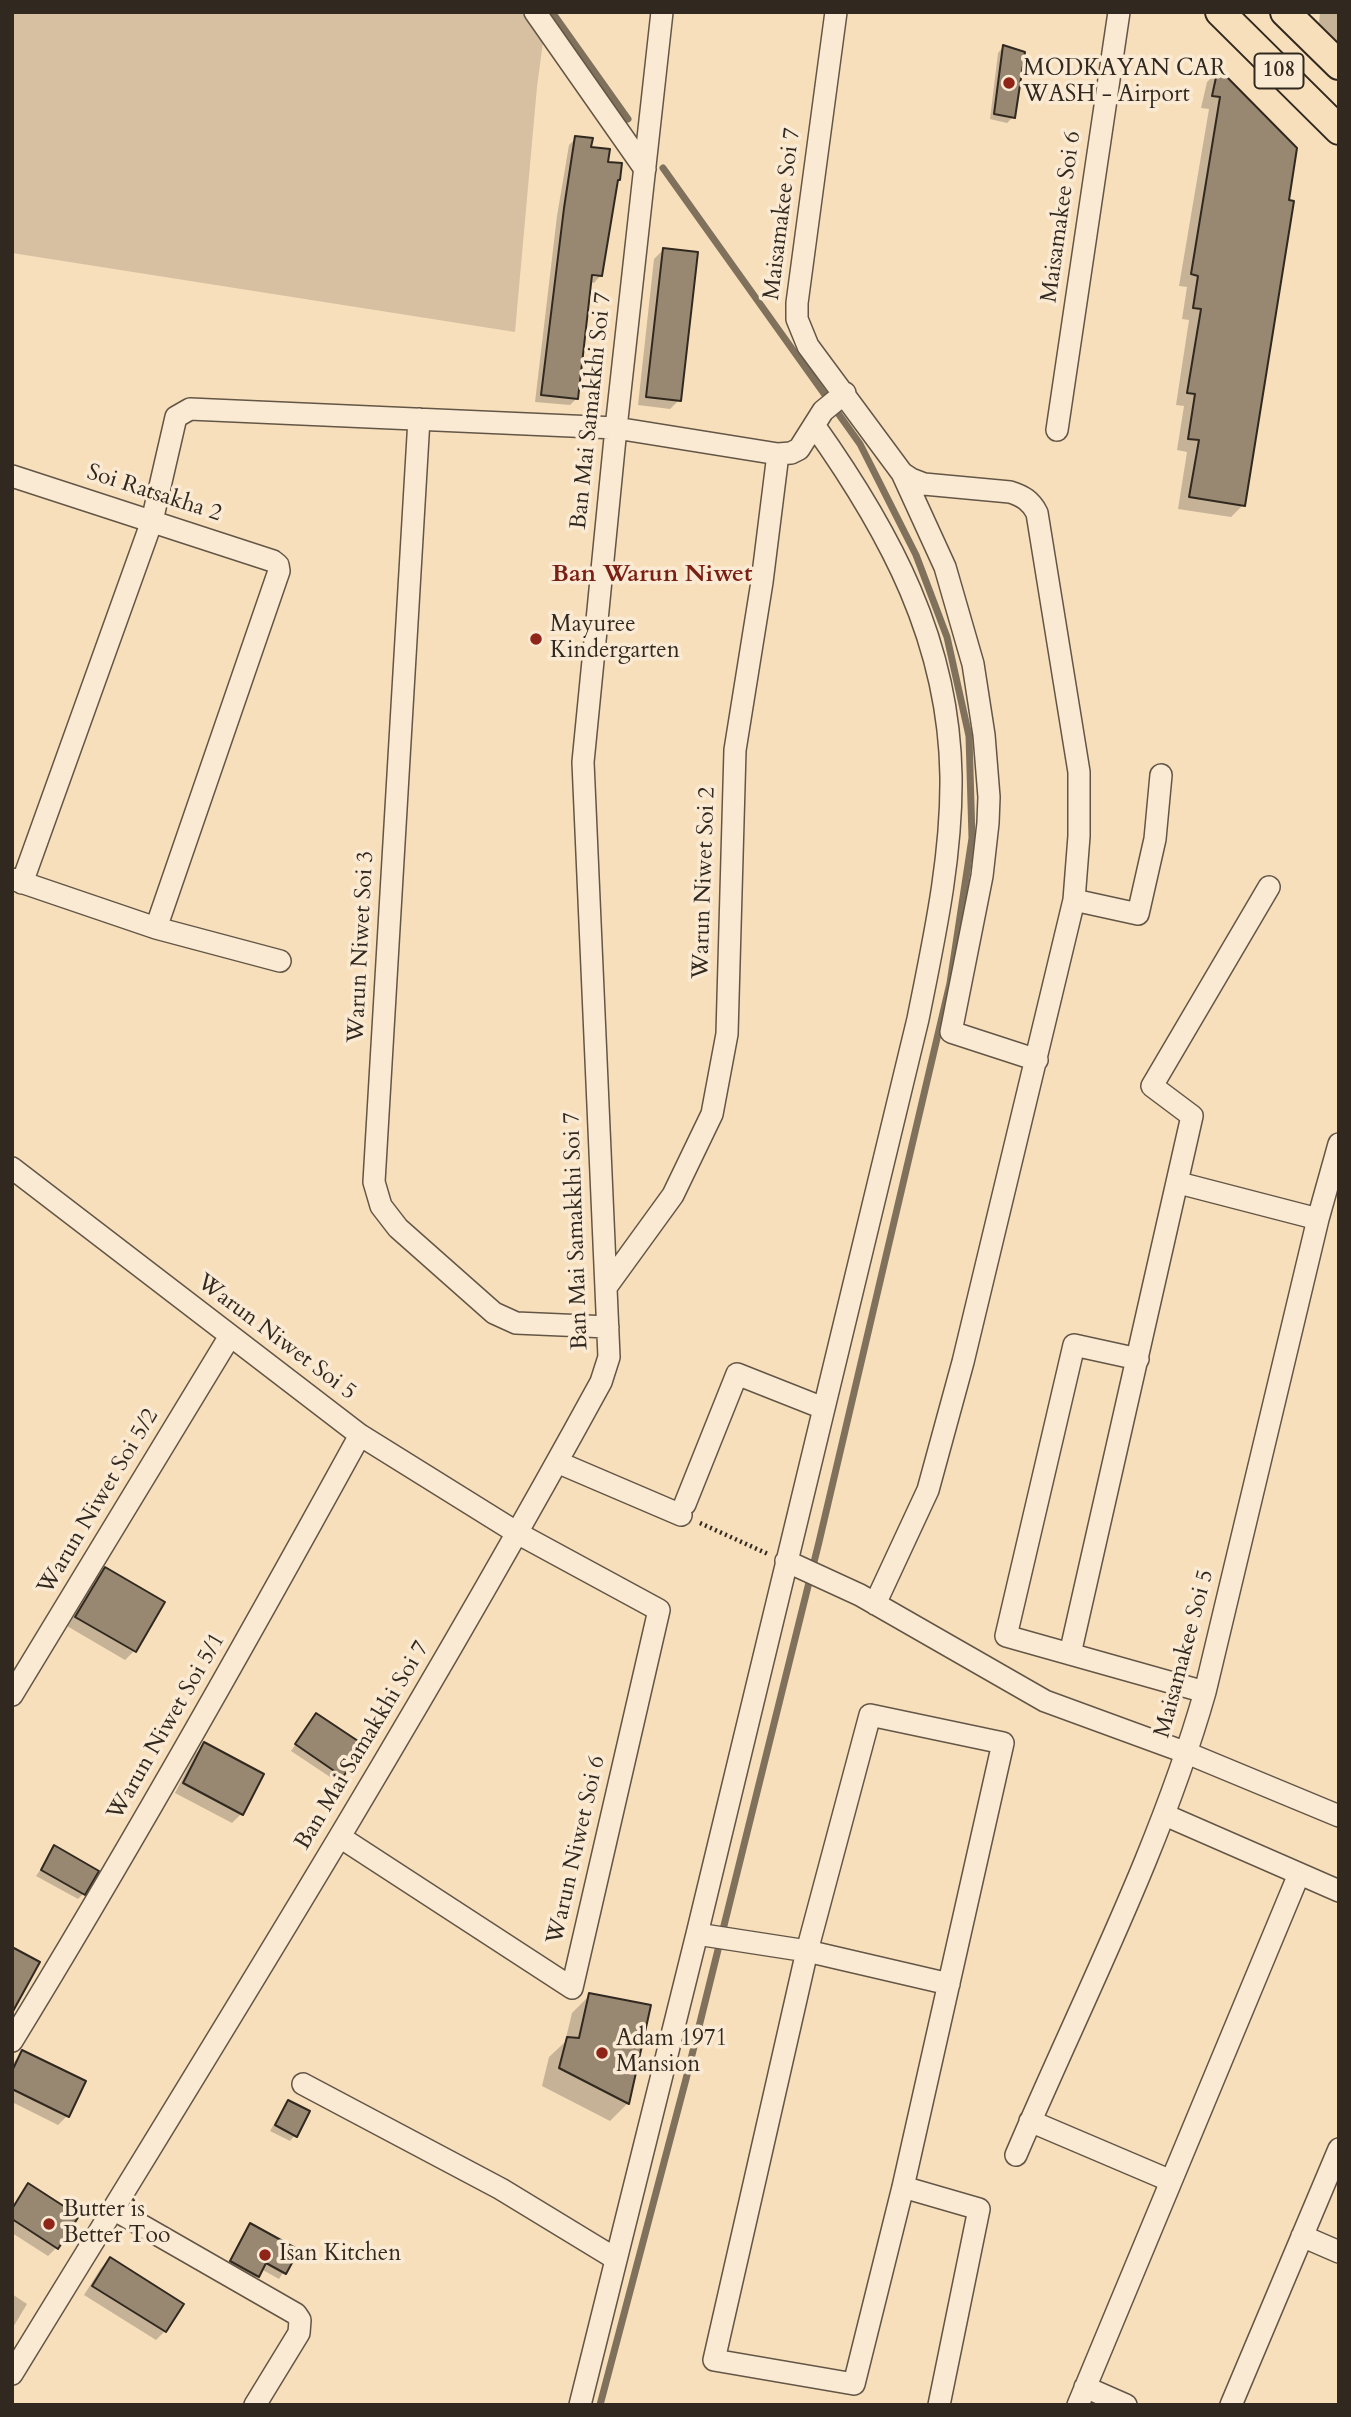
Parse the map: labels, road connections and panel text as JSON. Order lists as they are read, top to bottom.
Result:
{
  "streets": {
    "main road": ["108"],
    "street": [
      "Maisamakee Soi 7",
      "Maisamakee Soi 6",
      "Ban Mai Samakkhi Soi 7",
      "Soi Ratsakha 2",
      "Warun Niwet Soi 2",
      "Warun Niwet Soi 3",
      "Warun Niwet Soi 5",
      "Warun Niwet Soi 5/2",
      "Maisamakee Soi 5",
      "Warun Niwet Soi 5/1",
      "Warun Niwet Soi 6"
    ]
  },
  "crossings": [
    ["Ban Mai Samakkhi Soi 7", "Warun Niwet Soi 2"],
    ["Ban Mai Samakkhi Soi 7", "Warun Niwet Soi 3"],
    ["Ban Mai Samakkhi Soi 7", "Warun Niwet Soi 5"],
    ["Ban Mai Samakkhi Soi 7", "Warun Niwet Soi 6"],
    ["Warun Niwet Soi 5", "Warun Niwet Soi 5/2"],
    ["Warun Niwet Soi 5", "Warun Niwet Soi 5/1"],
    ["Warun Niwet Soi 5", "Warun Niwet Soi 6"]
  ],
  "districts": ["Ban Warun Niwet"],
  "places": [
    "MODKAYAN CAR WASH - Airport",
    "Mayuree Kindergarten",
    "Adam 1971 Mansion",
    "Butter is Better Too",
    "Isan Kitchen"
  ]
}
